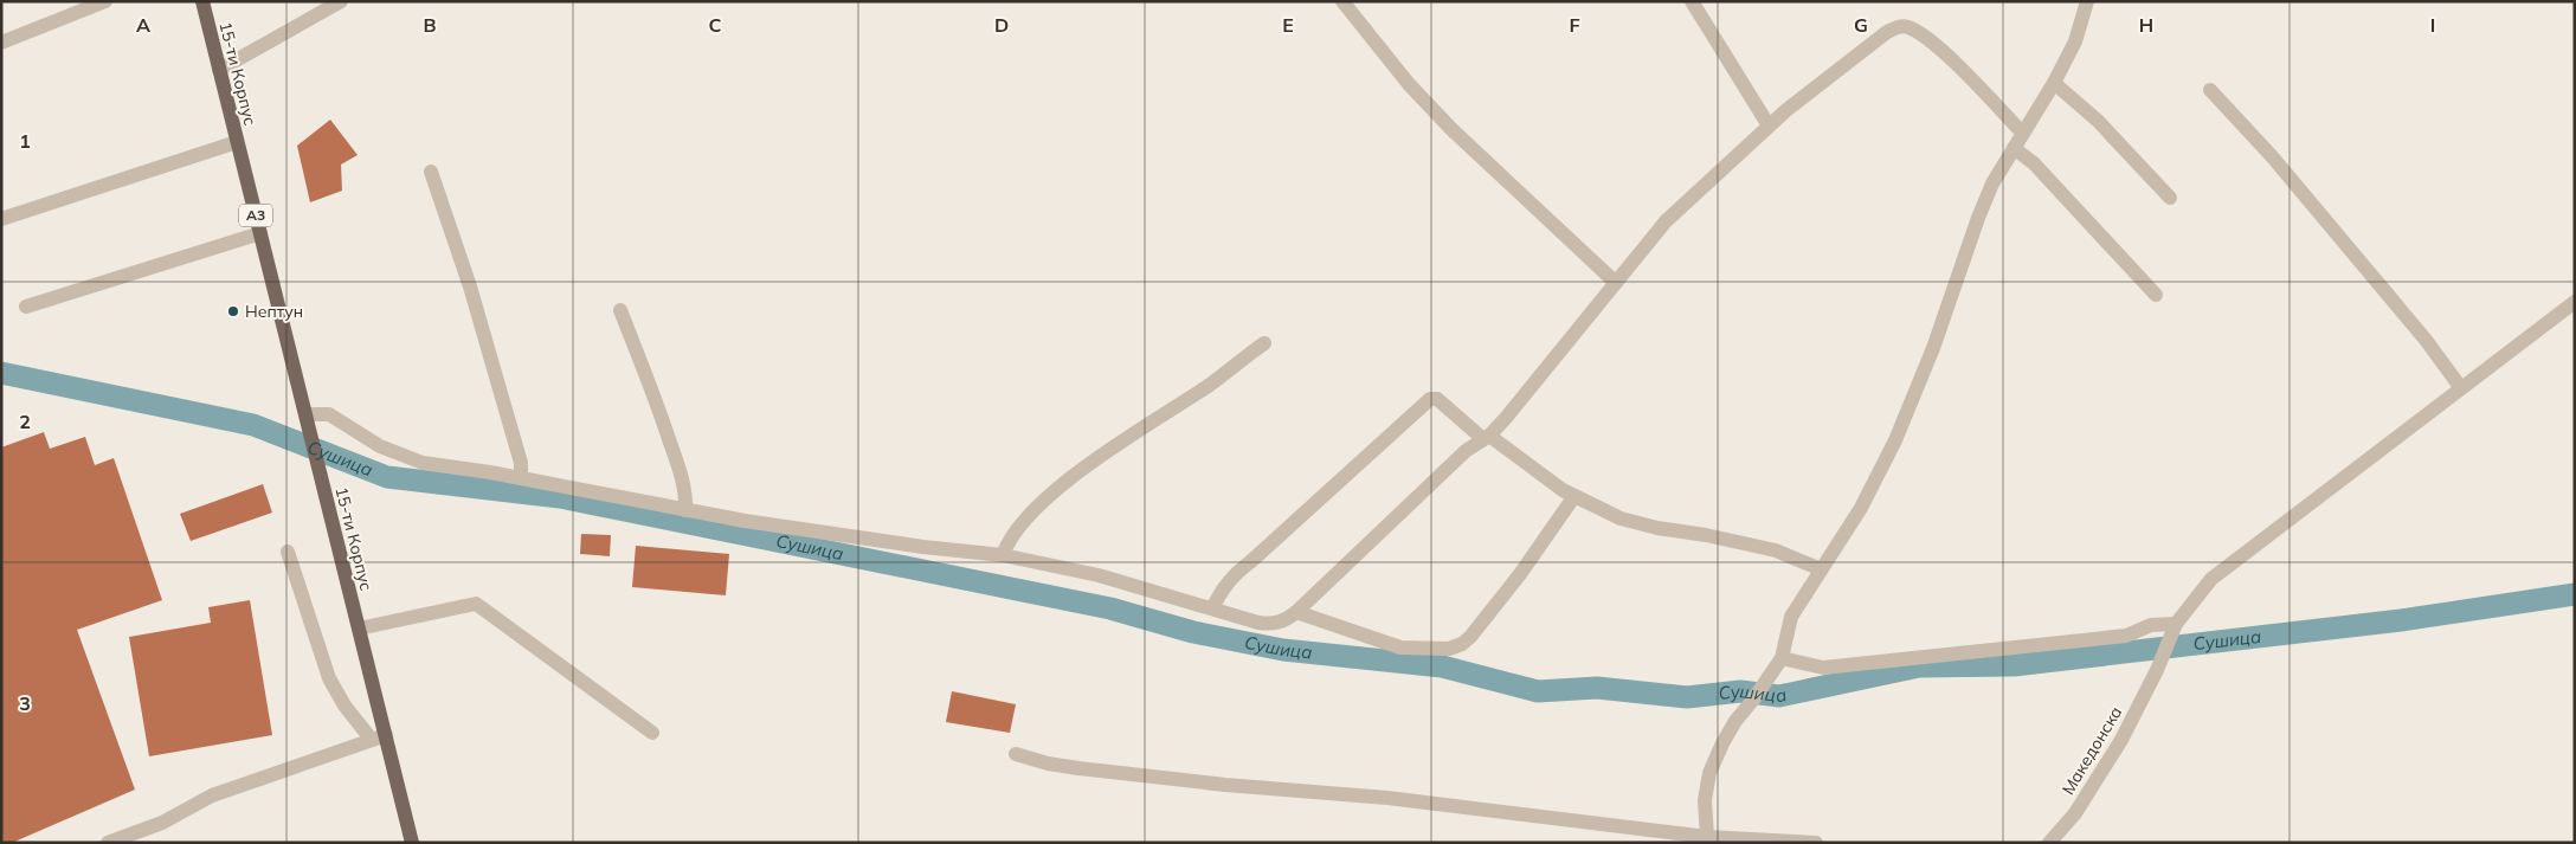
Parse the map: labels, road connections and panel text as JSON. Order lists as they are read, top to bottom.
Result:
{
  "streets": {
    "main road": ["15-ти Корпус", "A3"],
    "street": ["Македонска"]
  },
  "water": ["Сушица"],
  "places": ["Нептун"],
  "grid": {
    "columns": [
      "A",
      "B",
      "C",
      "D",
      "E",
      "F",
      "G",
      "H",
      "I"
    ],
    "rows": ["1", "2", "3"]
  }
}
